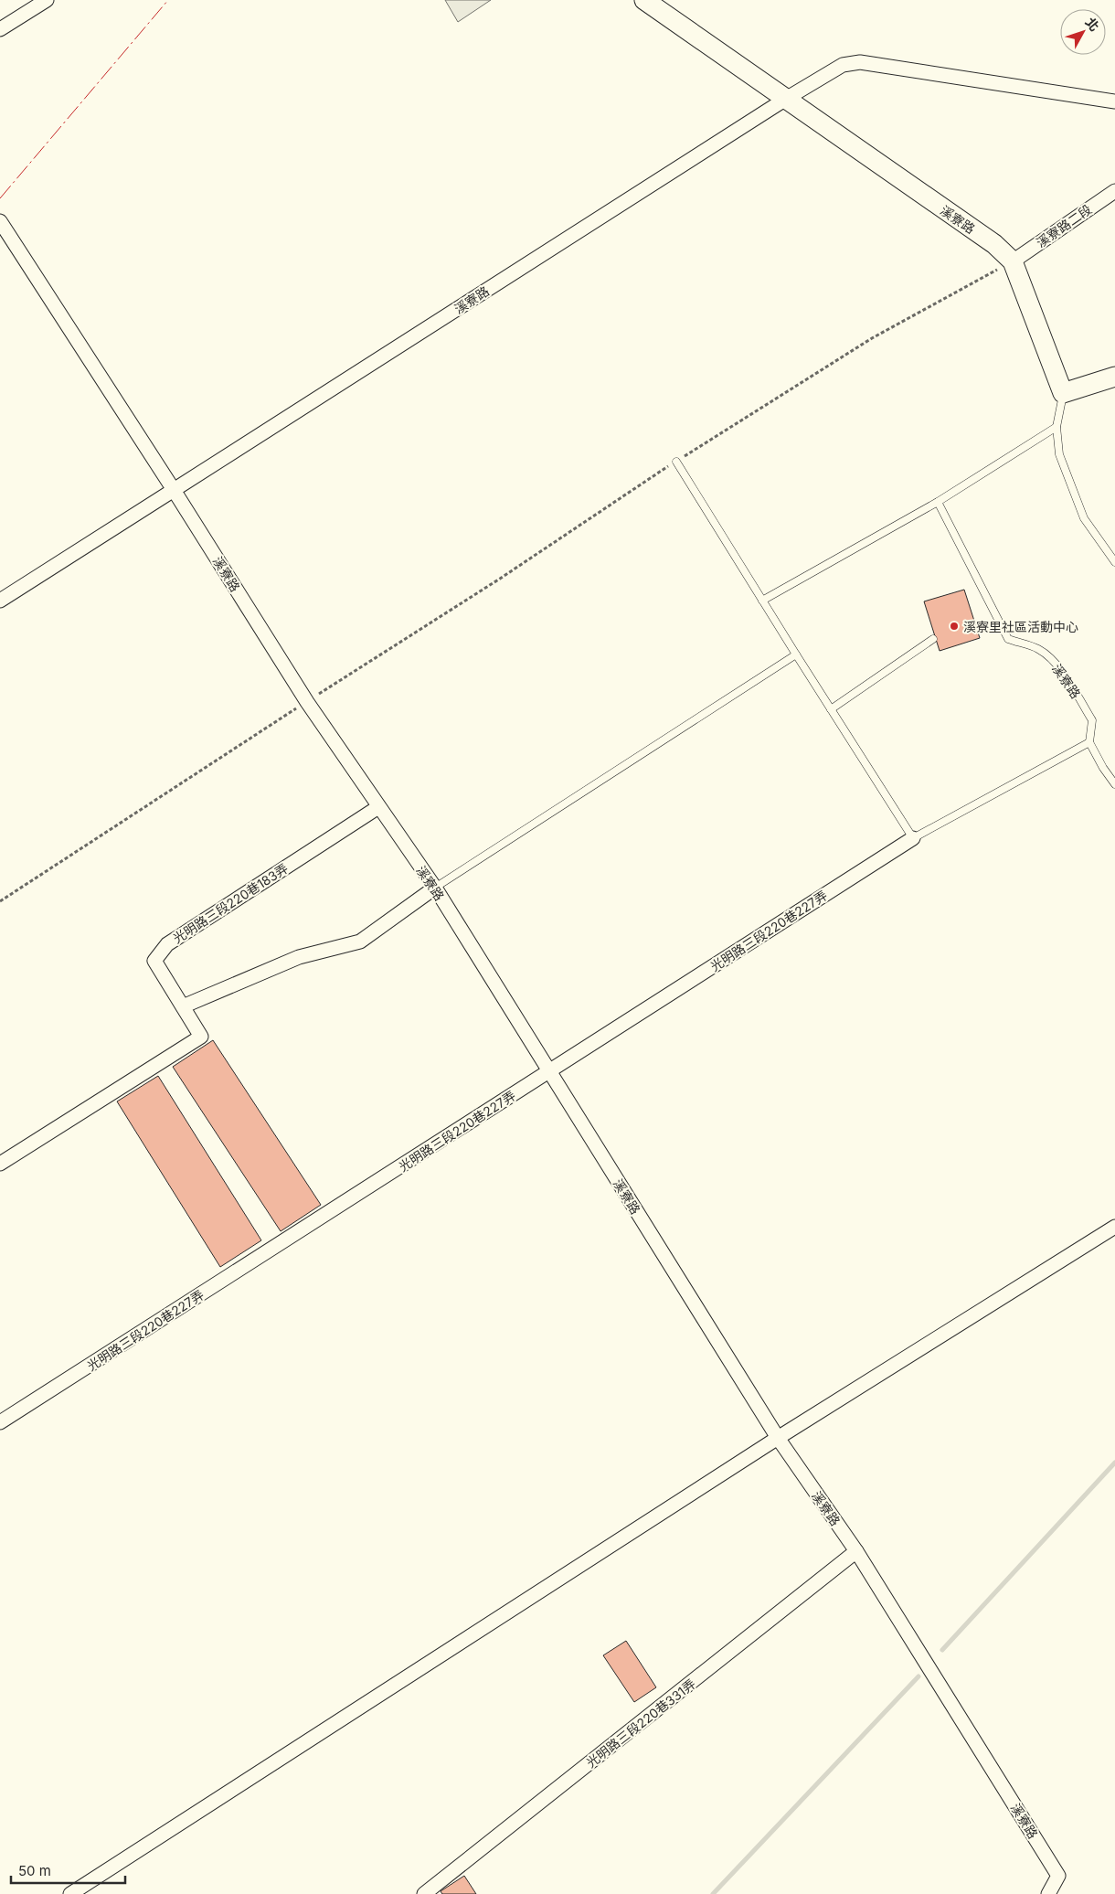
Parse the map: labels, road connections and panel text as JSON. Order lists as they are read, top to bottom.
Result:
{
  "streets": {
    "street": [
      "溪寮路",
      "溪寮路二段",
      "光明路三段220巷183弄",
      "光明路三段220巷227弄",
      "光明路三段220巷331弄"
    ]
  },
  "crossings": [
    ["溪寮路", "溪寮路二段"],
    ["溪寮路", "光明路三段220巷183弄"],
    ["溪寮路", "光明路三段220巷227弄"],
    ["溪寮路", "光明路三段220巷331弄"]
  ],
  "places": ["溪寮里社區活動中心"],
  "scale_bar": "50 m",
  "north": "top right"
}
